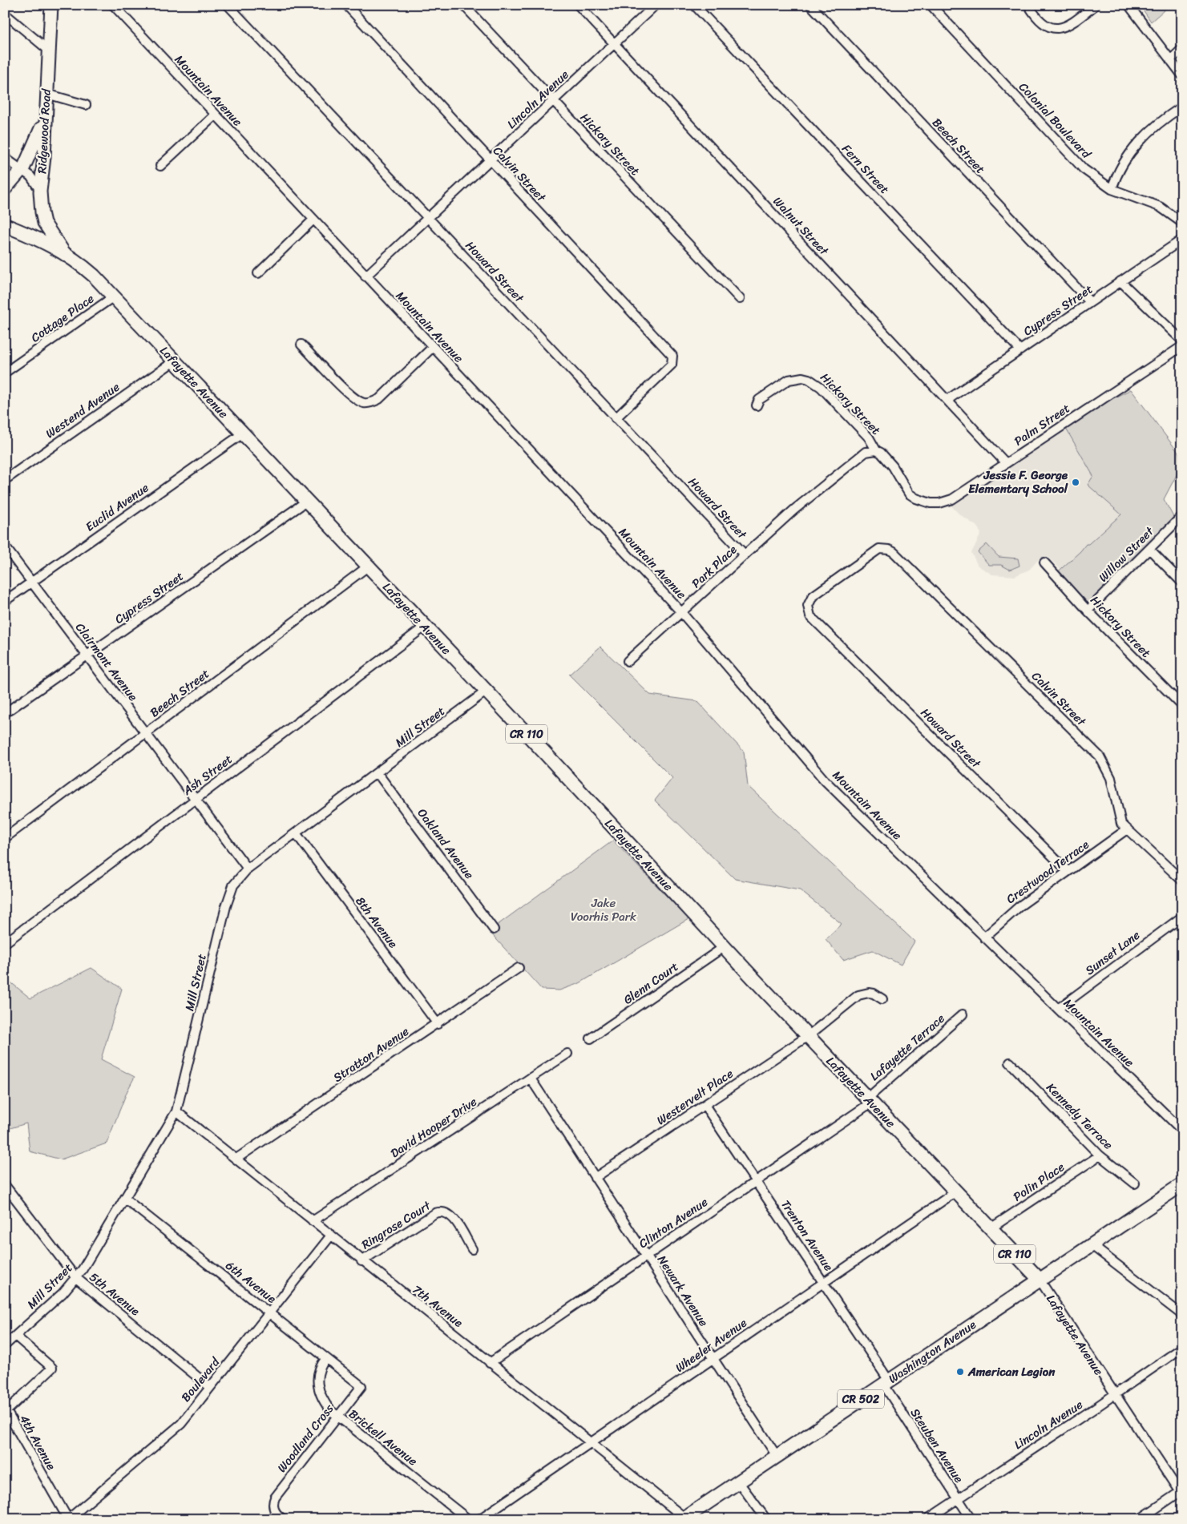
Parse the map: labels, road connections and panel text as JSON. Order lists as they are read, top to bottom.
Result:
{
  "streets": {
    "main road": [
      "Ridgewood Road",
      "Lafayette Avenue",
      "CR 110",
      "Washington Avenue",
      "CR 502"
    ],
    "street": [
      "Mountain Avenue",
      "Lincoln Avenue",
      "Colonial Boulevard",
      "Hickory Street",
      "Beech Street",
      "Fern Street",
      "Calvin Street",
      "Walnut Street",
      "Howard Street",
      "Cypress Street",
      "Cottage Place",
      "Westend Avenue",
      "Palm Street",
      "Euclid Avenue",
      "Willow Street",
      "Park Place",
      "Clairmont Avenue",
      "Mill Street",
      "Ash Street",
      "Oakland Avenue",
      "Crestwood Terrace",
      "8th Avenue",
      "Sunset Lane",
      "Glenn Court",
      "Lafayette Terrace",
      "Stratton Avenue",
      "Westervelt Place",
      "Kennedy Terrace",
      "David Hooper Drive",
      "Polin Place",
      "Clinton Avenue",
      "Ringrose Court",
      "Trenton Avenue",
      "6th Avenue",
      "Newark Avenue",
      "5th Avenue",
      "7th Avenue",
      "Wheeler Avenue",
      "Boulevard",
      "Brickell Avenue",
      "Woodland Cross",
      "4th Avenue",
      "Steuben Avenue"
    ]
  },
  "crossings": [
    ["Mountain Avenue", "Lincoln Avenue"],
    ["Mountain Avenue", "Park Place"],
    ["Mountain Avenue", "Crestwood Terrace"],
    ["Mountain Avenue", "Sunset Lane"],
    ["Lincoln Avenue", "Hickory Street"],
    ["Lincoln Avenue", "Calvin Street"],
    ["Lincoln Avenue", "Walnut Street"],
    ["Lincoln Avenue", "Howard Street"],
    ["Lincoln Avenue", "Lafayette Avenue"],
    ["Lincoln Avenue", "Steuben Avenue"],
    ["Ridgewood Road", "Lafayette Avenue"],
    ["Hickory Street", "Palm Street"],
    ["Hickory Street", "Willow Street"],
    ["Hickory Street", "Park Place"],
    ["Beech Street", "Cypress Street"],
    ["Beech Street", "Lafayette Avenue"],
    ["Beech Street", "Clairmont Avenue"],
    ["Fern Street", "Cypress Street"],
    ["Calvin Street", "Howard Street"],
    ["Calvin Street", "Crestwood Terrace"],
    ["Walnut Street", "Cypress Street"],
    ["Walnut Street", "Palm Street"],
    ["Howard Street", "Park Place"],
    ["Howard Street", "Crestwood Terrace"],
    ["Cypress Street", "Lafayette Avenue"],
    ["Cypress Street", "Clairmont Avenue"],
    ["Cottage Place", "Lafayette Avenue"],
    ["Lafayette Avenue", "Westend Avenue"],
    ["Lafayette Avenue", "Euclid Avenue"],
    ["Lafayette Avenue", "Mill Street"],
    ["Lafayette Avenue", "Ash Street"],
    ["Lafayette Avenue", "Glenn Court"],
    ["Lafayette Avenue", "Lafayette Terrace"],
    ["Lafayette Avenue", "Westervelt Place"],
    ["Lafayette Avenue", "Polin Place"],
    ["Lafayette Avenue", "Clinton Avenue"],
    ["Lafayette Avenue", "Wheeler Avenue"],
    ["Lafayette Avenue", "Washington Avenue"],
    ["Euclid Avenue", "Clairmont Avenue"],
    ["Clairmont Avenue", "Mill Street"],
    ["Clairmont Avenue", "Ash Street"],
    ["Mill Street", "Oakland Avenue"],
    ["Mill Street", "8th Avenue"],
    ["Mill Street", "6th Avenue"],
    ["Mill Street", "5th Avenue"],
    ["Mill Street", "7th Avenue"],
    ["Mill Street", "4th Avenue"],
    ["8th Avenue", "Stratton Avenue"],
    ["Lafayette Terrace", "Clinton Avenue"],
    ["Stratton Avenue", "7th Avenue"],
    ["Westervelt Place", "Trenton Avenue"],
    ["Westervelt Place", "Newark Avenue"],
    ["Kennedy Terrace", "Polin Place"],
    ["David Hooper Drive", "Newark Avenue"],
    ["David Hooper Drive", "7th Avenue"],
    ["Clinton Avenue", "Trenton Avenue"],
    ["Clinton Avenue", "Newark Avenue"],
    ["Clinton Avenue", "7th Avenue"],
    ["Ringrose Court", "7th Avenue"],
    ["Trenton Avenue", "Wheeler Avenue"],
    ["Trenton Avenue", "Washington Avenue"],
    ["Trenton Avenue", "Steuben Avenue"],
    ["6th Avenue", "Boulevard"],
    ["6th Avenue", "Brickell Avenue"],
    ["6th Avenue", "Woodland Cross"],
    ["Newark Avenue", "Wheeler Avenue"],
    ["Newark Avenue", "Washington Avenue"],
    ["5th Avenue", "Boulevard"],
    ["7th Avenue", "Wheeler Avenue"],
    ["7th Avenue", "Washington Avenue"],
    ["7th Avenue", "Boulevard"],
    ["Washington Avenue", "Steuben Avenue"],
    ["Boulevard", "4th Avenue"],
    ["Brickell Avenue", "Woodland Cross"]
  ],
  "parks": ["Jake Voorhis Park"],
  "places": ["Jessie F. George Elementary School", "American Legion"]
}
